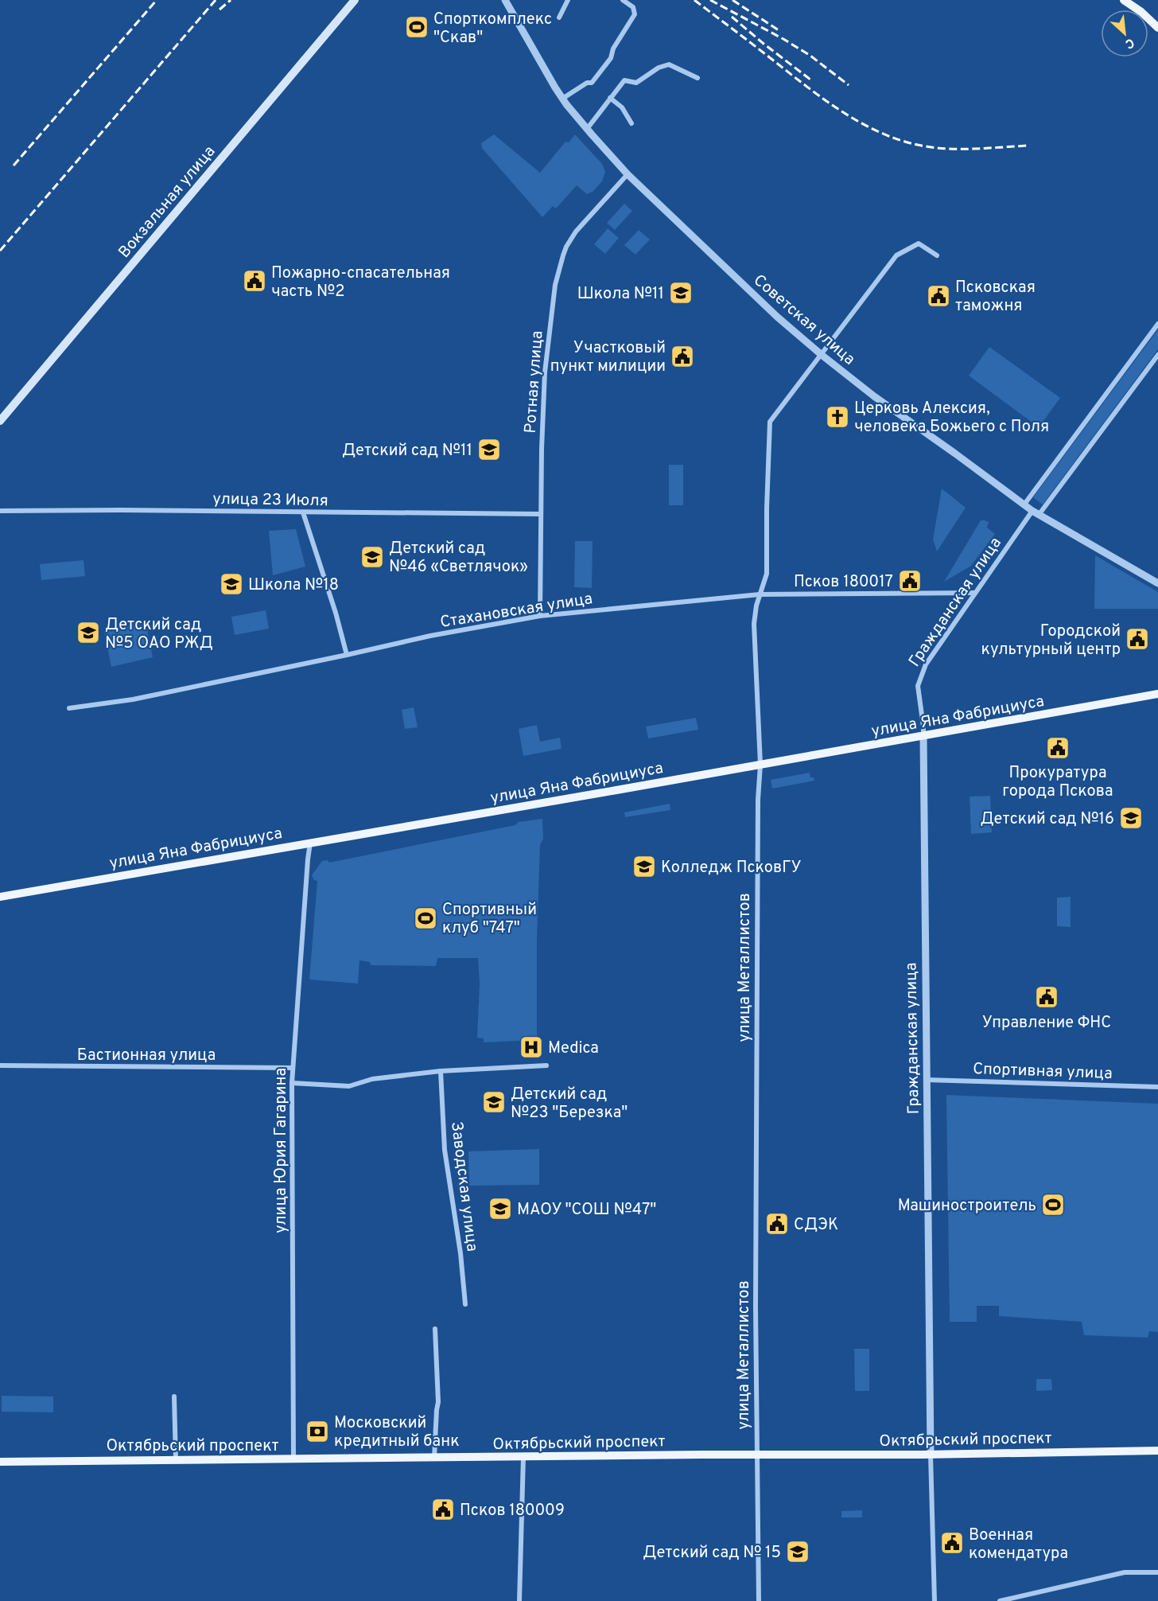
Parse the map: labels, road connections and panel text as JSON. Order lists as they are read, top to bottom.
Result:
{
  "streets": {
    "main road": ["Вокзальная улица", "улица Яна Фабрициуса", "Октябрьский проспект"],
    "street": [
      "Советская улица",
      "Ротная улица",
      "улица 23 Июля",
      "Гражданская улица",
      "Стахановская улица",
      "улица Металлистов",
      "Бастионная улица",
      "Спортивная улица",
      "улица Юрия Гагарина",
      "Заводская улица"
    ]
  },
  "crossings": [
    ["Советская улица", "Ротная улица"],
    ["Советская улица", "Гражданская улица"],
    ["Советская улица", "улица Металлистов"],
    ["Ротная улица", "улица 23 Июля"],
    ["Ротная улица", "Стахановская улица"],
    ["Гражданская улица", "Стахановская улица"],
    ["Гражданская улица", "улица Яна Фабрициуса"],
    ["Гражданская улица", "Спортивная улица"],
    ["Гражданская улица", "Октябрьский проспект"],
    ["Стахановская улица", "улица Металлистов"],
    ["улица Яна Фабрициуса", "улица Металлистов"],
    ["улица Яна Фабрициуса", "улица Юрия Гагарина"],
    ["улица Металлистов", "Октябрьский проспект"],
    ["Бастионная улица", "улица Юрия Гагарина"],
    ["улица Юрия Гагарина", "Октябрьский проспект"]
  ],
  "places": {
    "sports": ["Спорткомплекс \"Скав\"", "Спортивный клуб \"747\"", "Машиностроитель"],
    "public building": [
      "Пожарно-спасательная часть №2",
      "Псковская таможня",
      "Участковый пункт милиции",
      "Псков 180017",
      "Городской культурный центр",
      "Прокуратура города Пскова",
      "Управление ФНС",
      "СДЭК",
      "Псков 180009",
      "Военная комендатура"
    ],
    "school or university": [
      "Школа №11",
      "Детский сад №11",
      "Детский сад №46 «Светлячок»",
      "Школа №18",
      "Детский сад №5 ОАО РЖД",
      "Детский сад №16",
      "Колледж ПсковГУ",
      "Детский сад №23 \"Березка\"",
      "МАОУ \"СОШ №47\"",
      "Детский сад № 15"
    ],
    "church": ["Церковь Алексия, человека Божьего с Поля"],
    "hospital": ["Medica"],
    "bank": ["Московский кредитный банк"]
  },
  "north": "bottom right"
}
